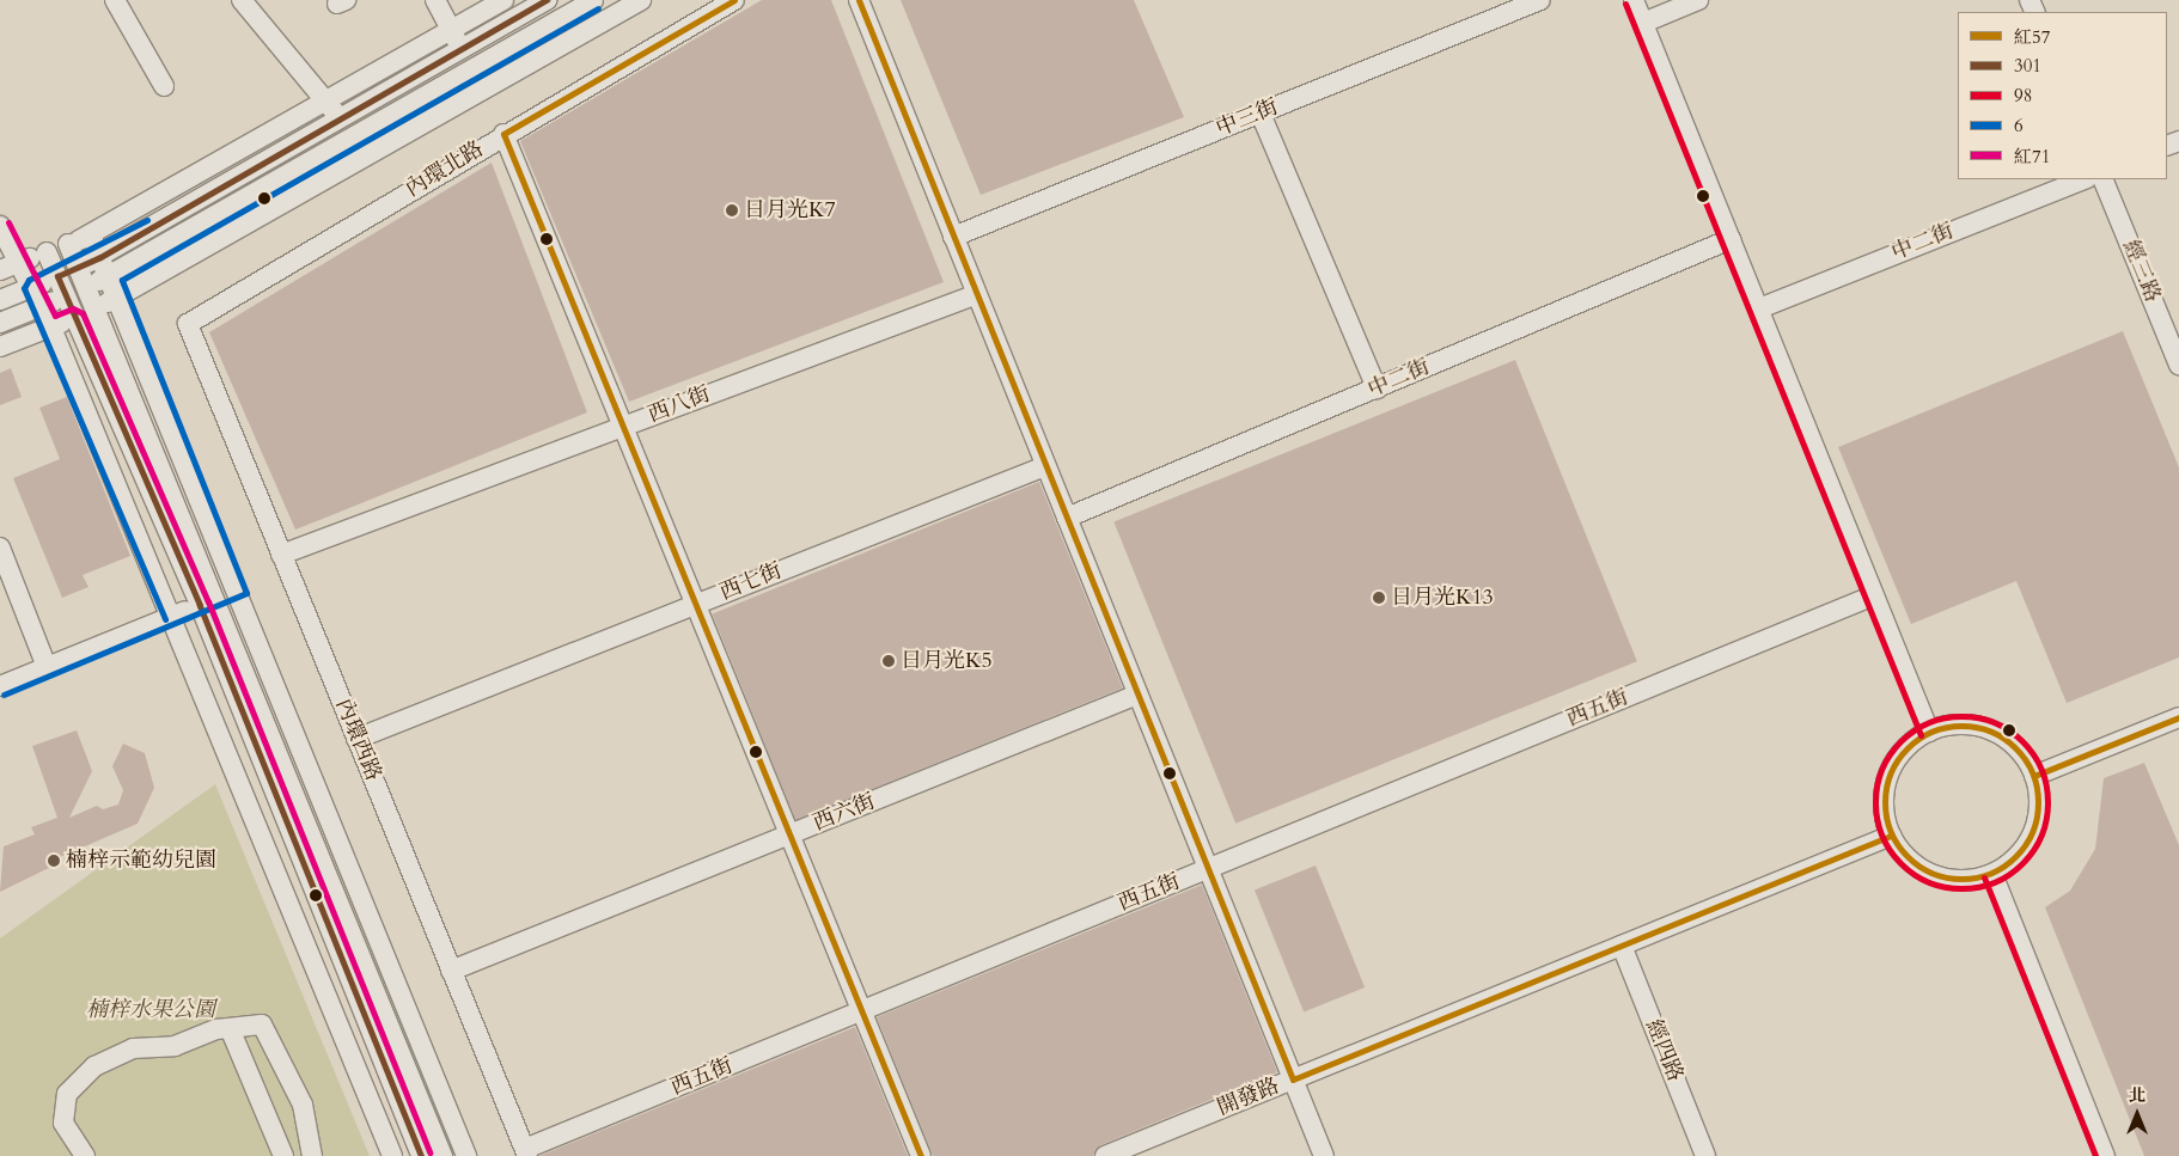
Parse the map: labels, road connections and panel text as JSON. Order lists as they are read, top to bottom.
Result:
{
  "streets": {
    "street": [
      "中三街",
      "內環北路",
      "中二街",
      "經三路",
      "西八街",
      "西七街",
      "西五街",
      "內環西路",
      "西六街",
      "經四路",
      "開發路"
    ]
  },
  "crossings": [
    ["內環北路", "內環西路"],
    ["西八街", "內環西路"],
    ["西七街", "內環西路"],
    ["西五街", "內環西路"],
    ["內環西路", "西六街"],
    ["經四路", "開發路"]
  ],
  "parks": ["楠梓水果公園"],
  "places": [
    "日月光K7",
    "日月光K13",
    "日月光K5",
    "楠梓示範幼兒園"
  ],
  "lines": [
    "transit line 紅57",
    "transit line 301",
    "transit line 98",
    "transit line 6",
    "transit line 紅71"
  ],
  "legend": [
    "紅57",
    "301",
    "98",
    "6",
    "紅71"
  ],
  "north": "top"
}
